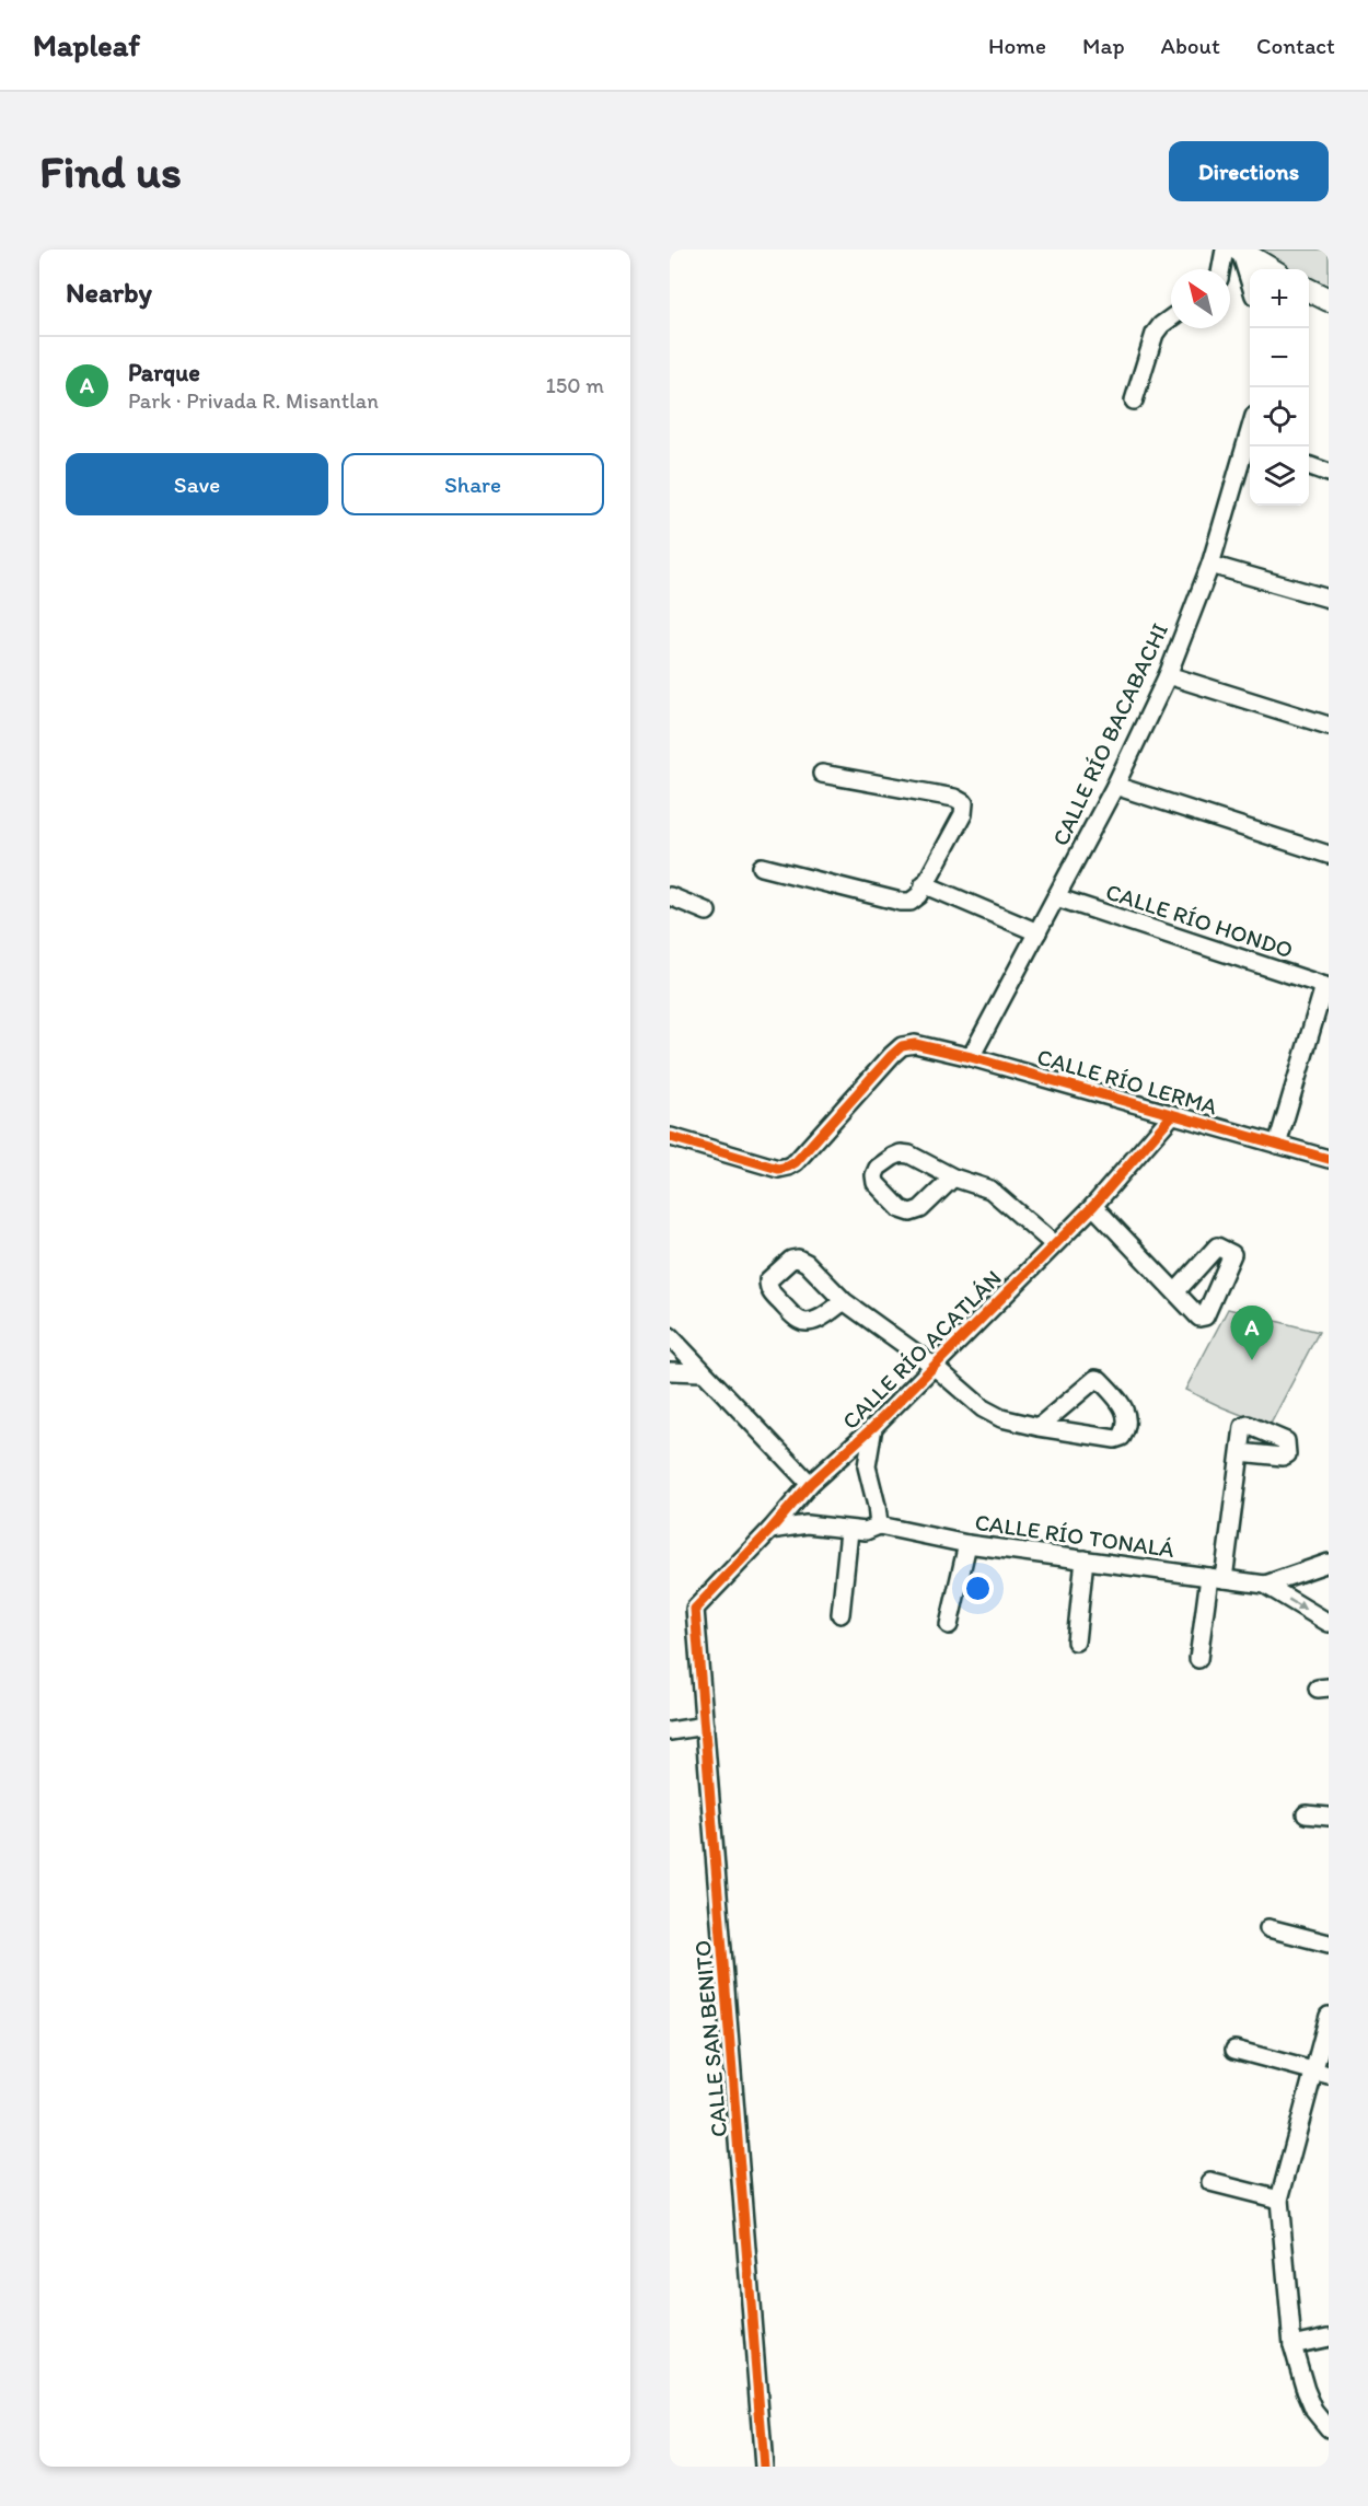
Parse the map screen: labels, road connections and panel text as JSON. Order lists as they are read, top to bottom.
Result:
{
  "streets": {
    "street": [
      "CALLE RÍO BACABACHI",
      "CALLE RÍO HONDO",
      "CALLE RÍO LERMA",
      "CALLE RÍO ACATLÁN",
      "CALLE RÍO TONALÁ",
      "CALLE SAN BENITO"
    ]
  },
  "crossings": [
    ["CALLE RÍO BACABACHI", "CALLE RÍO HONDO"],
    ["CALLE RÍO BACABACHI", "CALLE RÍO LERMA"],
    ["CALLE RÍO LERMA", "CALLE RÍO ACATLÁN"],
    ["CALLE RÍO ACATLÁN", "CALLE RÍO TONALÁ"],
    ["CALLE RÍO ACATLÁN", "CALLE SAN BENITO"]
  ],
  "north": "top left",
  "page": {
    "header": "Mapleaf",
    "nav": [
      "Home",
      "Map",
      "About",
      "Contact"
    ],
    "buttons": [
      "Directions",
      ["Save", "Share"]
    ],
    "title": "Find us",
    "heading": "Nearby",
    "map_buttons": ["+", "−"],
    "list": [
      {
        "mark": "A",
        "name": "Parque",
        "note": "Park · Privada R. Misantlan",
        "value": "150 m"
      }
    ],
    "pins": "A"
  }
}
